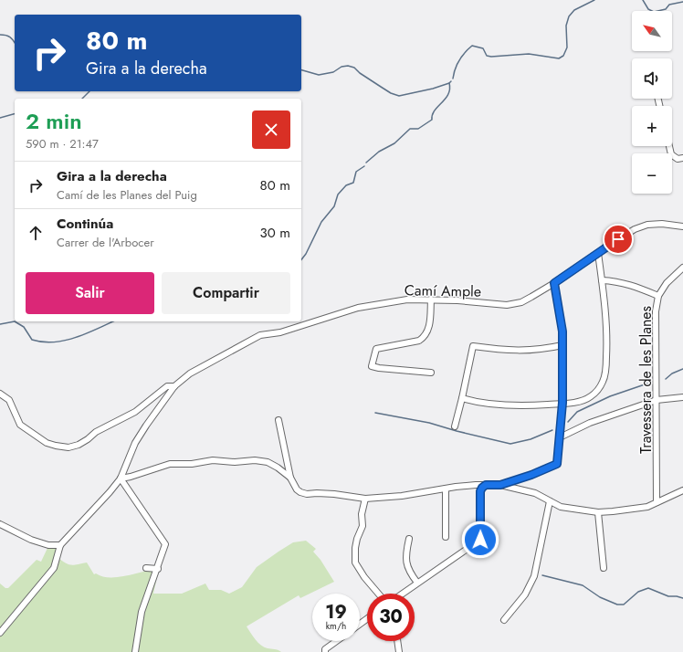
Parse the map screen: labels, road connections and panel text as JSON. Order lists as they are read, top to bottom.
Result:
{
  "streets": {
    "street": ["Camí Ample", "Travessera de les Planes"]
  },
  "north": "top left",
  "page": {
    "map_buttons": ["+", "−"],
    "turn": ["80 m", "Gira a la derecha"],
    "heading": ["2 min", "590 m · 21:47"],
    "list": [
      {
        "name": "Gira a la derecha",
        "note": "Camí de les Planes del Puig",
        "value": "80 m"
      },
      {
        "name": "Continúa",
        "note": "Carrer de l'Arbocer",
        "value": "30 m"
      }
    ],
    "buttons": ["Salir", "Compartir"],
    "speed": "19 km/h",
    "limit": "30"
  }
}
